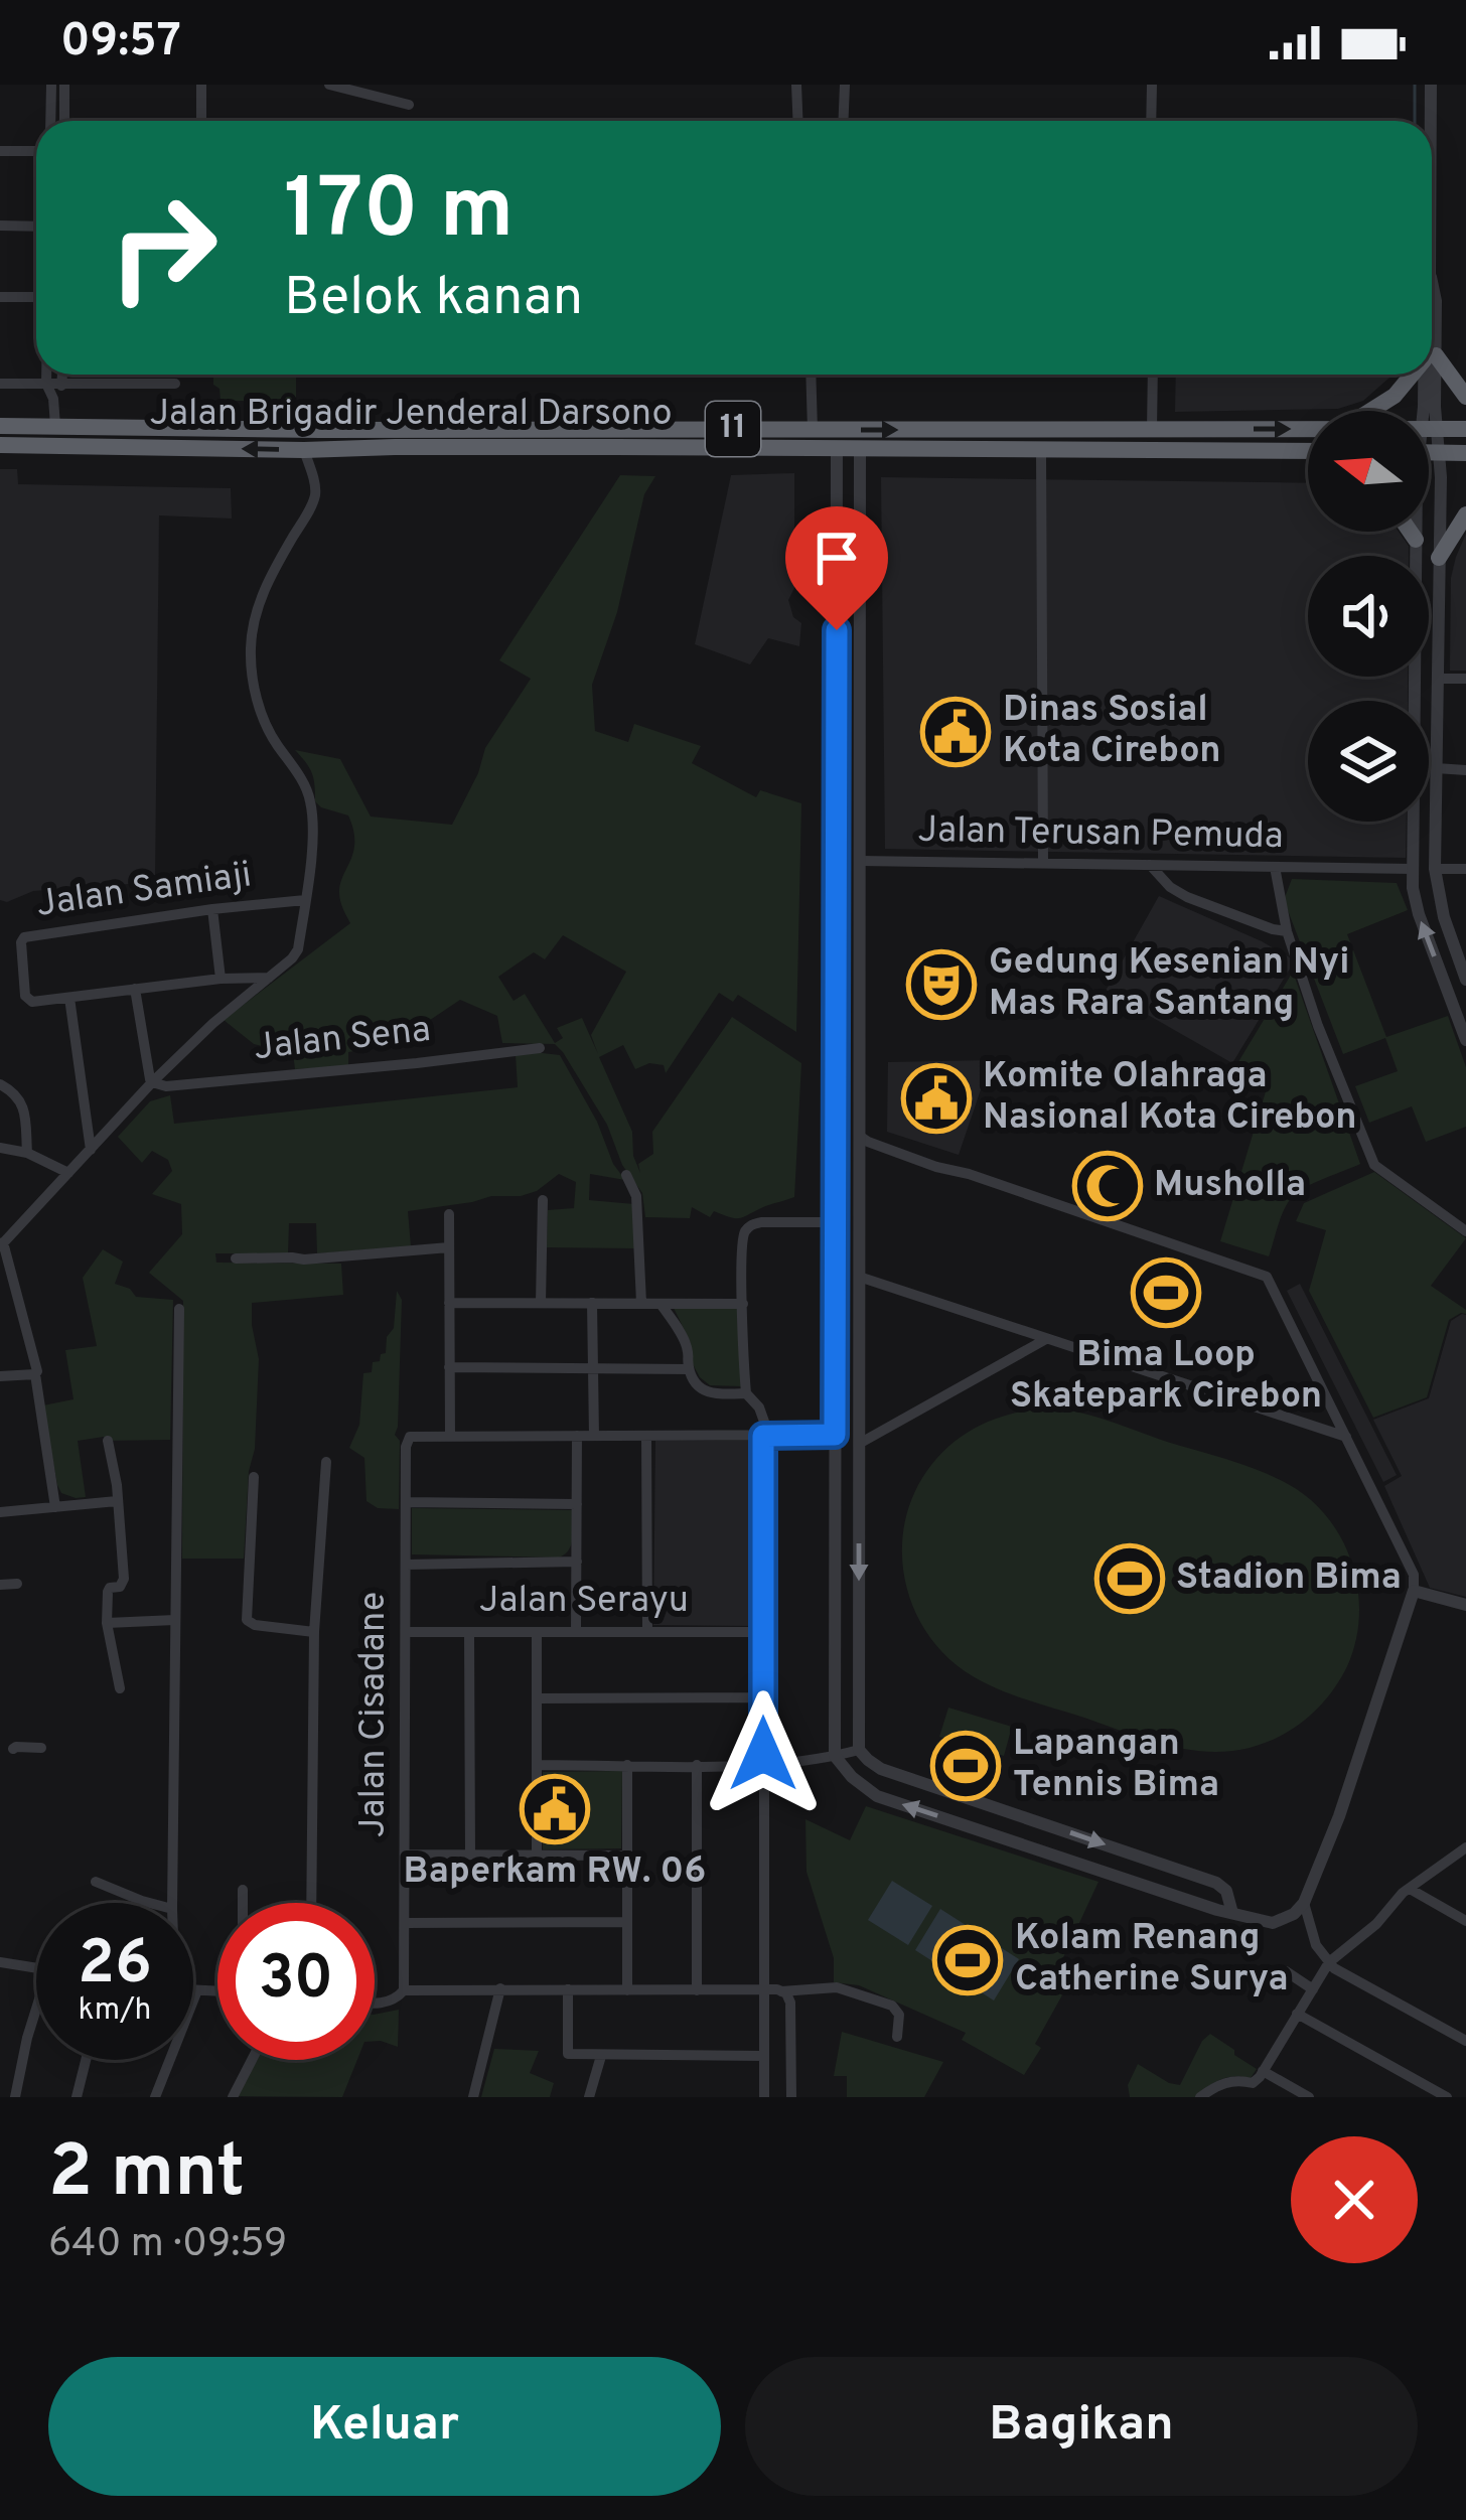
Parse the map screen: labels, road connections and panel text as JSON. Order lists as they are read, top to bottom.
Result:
{
  "streets": {
    "highway": ["Jalan Brigadir Jenderal Darsono", "11"],
    "street": [
      "Jalan Terusan Pemuda",
      "Jalan Samiaji",
      "Jalan Sena",
      "Jalan Serayu",
      "Jalan Cisadane"
    ]
  },
  "crossings": [
    ["Jalan Serayu", "Jalan Cisadane"]
  ],
  "places": {
    "public building": ["Dinas Sosial Kota Cirebon", "Komite Olahraga Nasional Kota Cirebon", "Baperkam RW. 06"],
    "theatre": ["Gedung Kesenian Nyi Mas Rara Santang"],
    "mosque": ["Musholla"],
    "sports": [
      "Bima Loop Skatepark Cirebon",
      "Stadion Bima",
      "Lapangan Tennis Bima",
      "Kolam Renang Catherine Surya"
    ]
  },
  "north": "left",
  "page": {
    "status": "09:57",
    "turn": ["170 m", "Belok kanan"],
    "speed": "26 km/h",
    "limit": "30",
    "heading": ["2 mnt", "640 m · 09:59"],
    "buttons": ["Keluar", "Bagikan"]
  }
}
